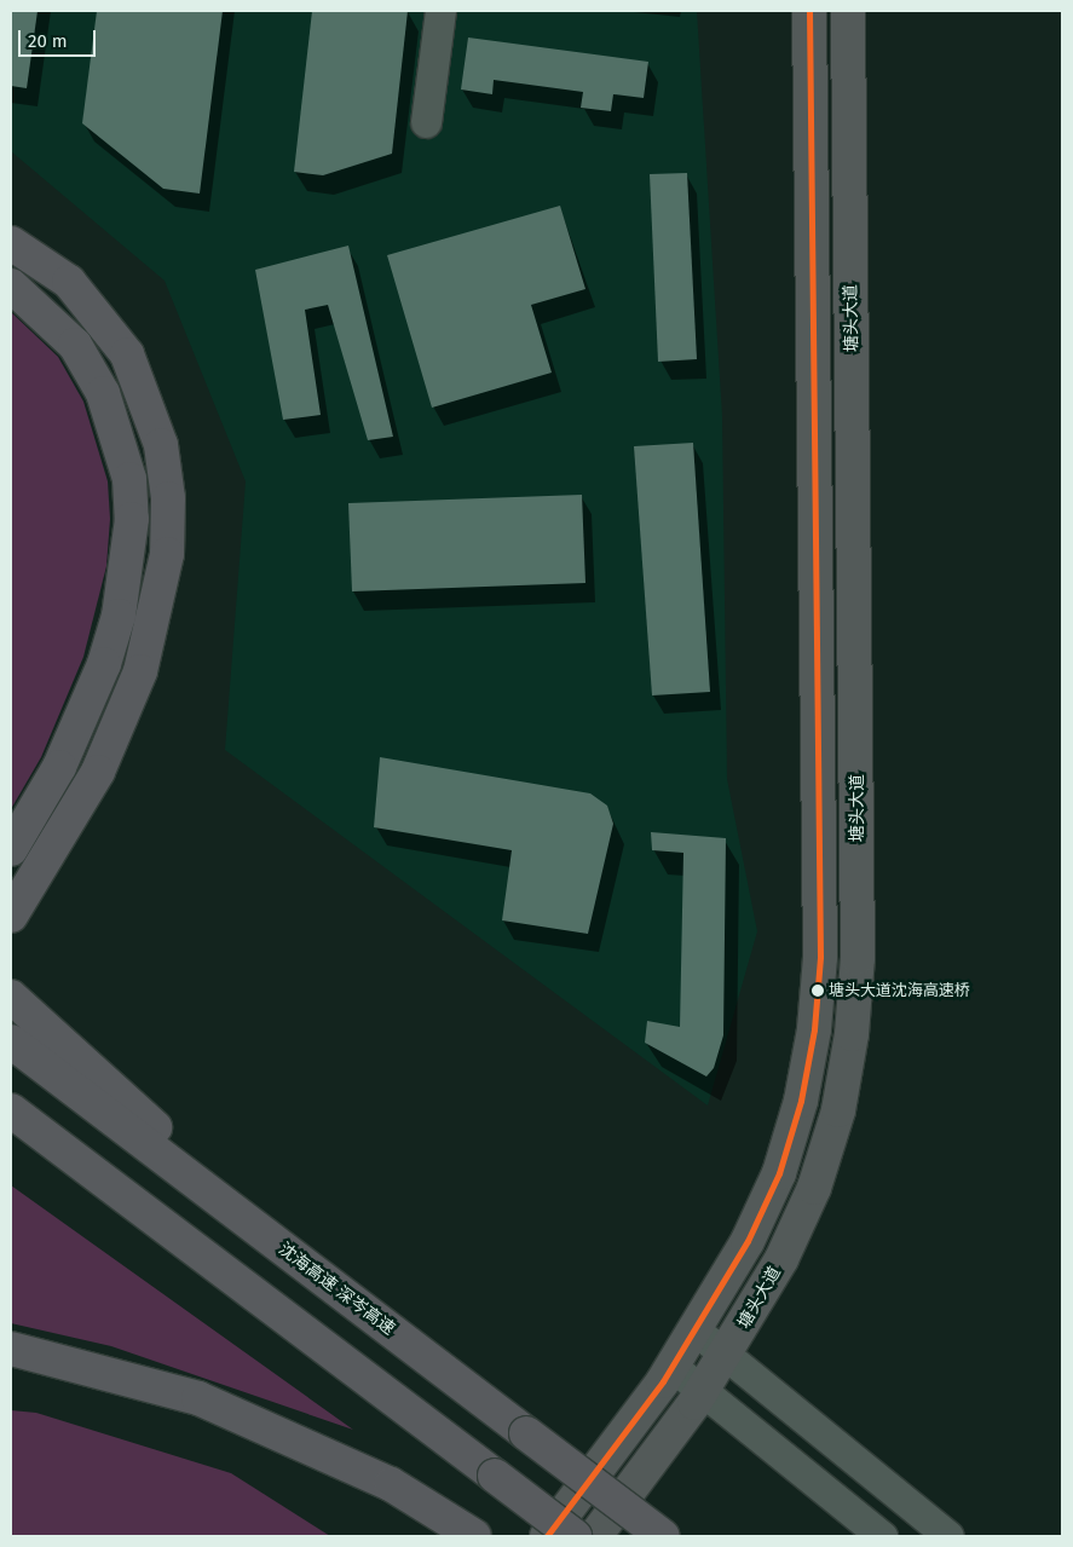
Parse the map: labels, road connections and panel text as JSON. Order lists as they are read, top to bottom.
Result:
{
  "streets": {
    "highway": ["沈海高速 深岑高速"],
    "main road": ["塘头大道"]
  },
  "places": ["塘头大道沈海高速桥"],
  "scale_bar": "20 m"
}
